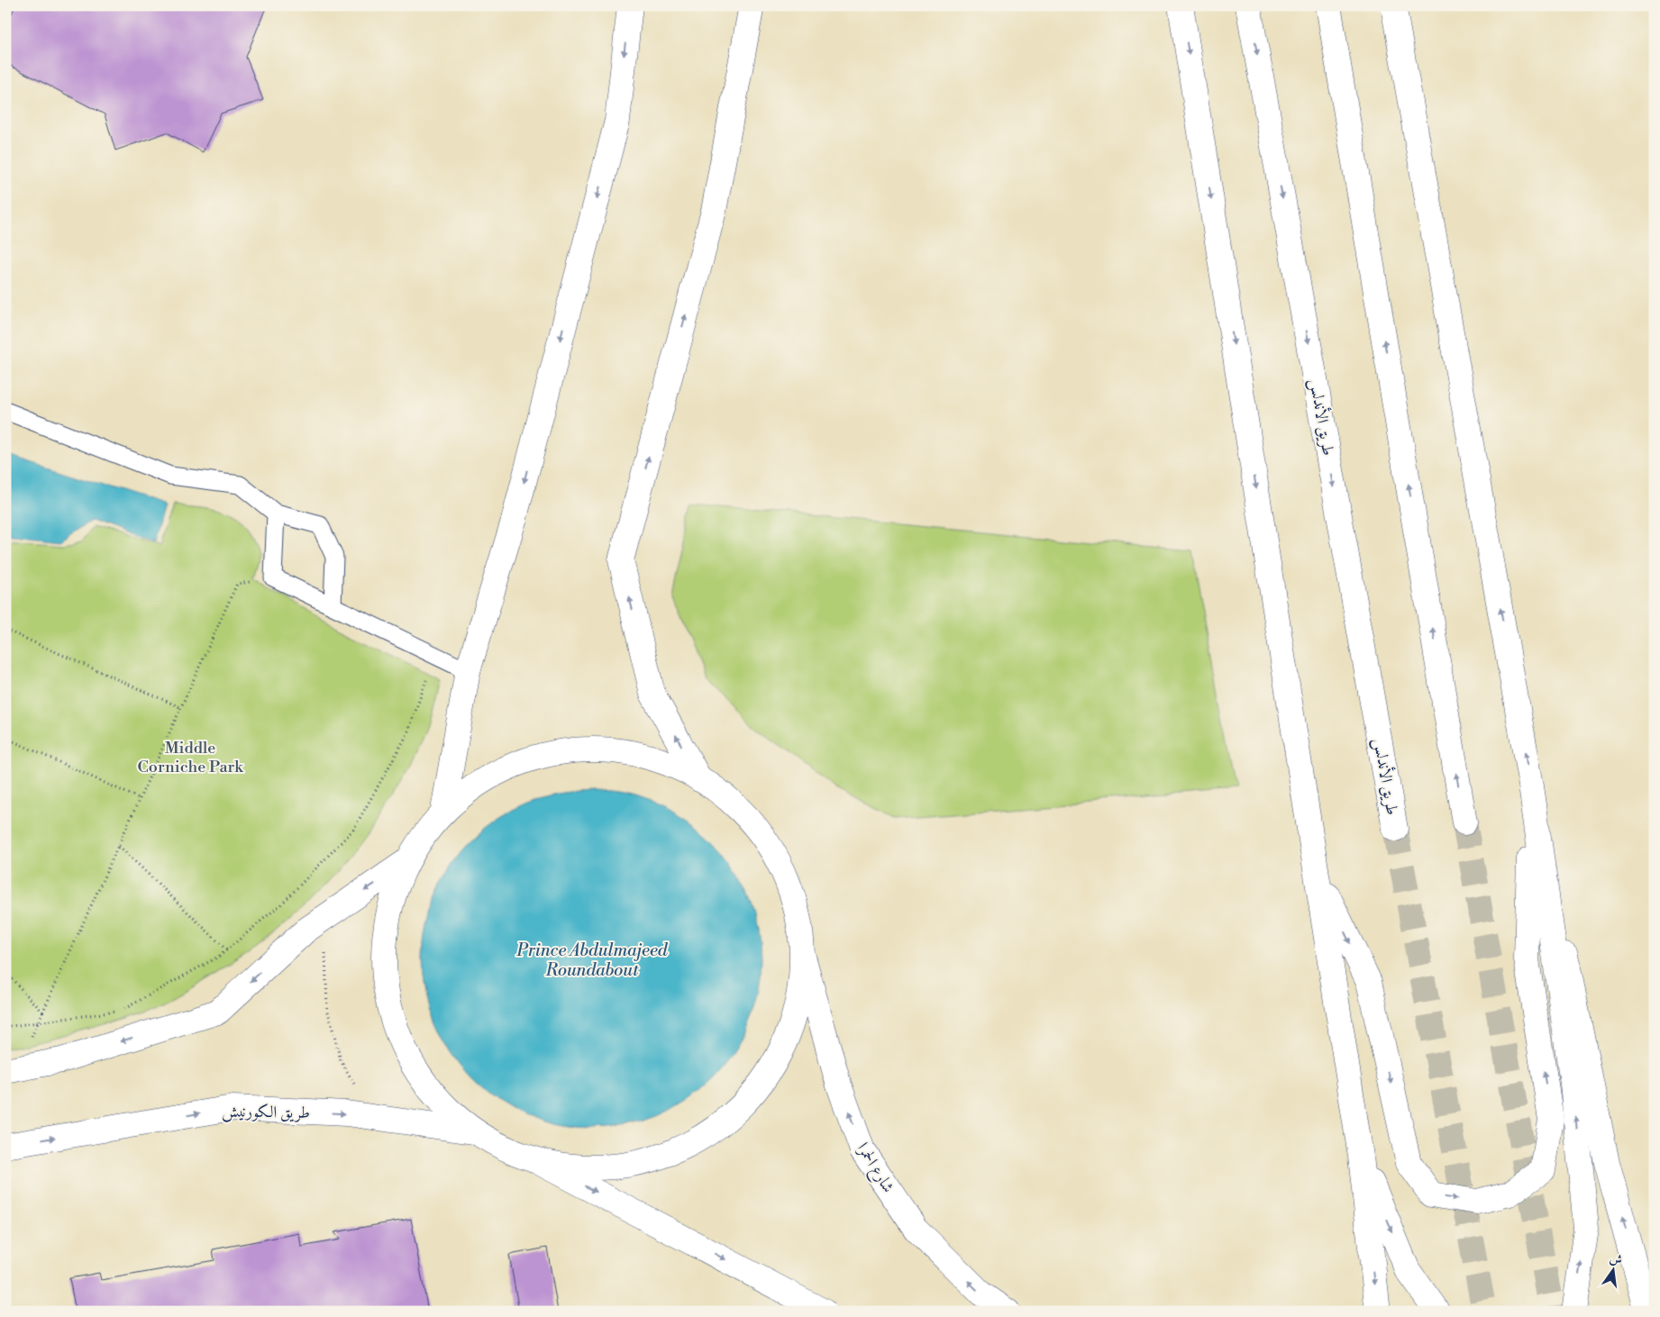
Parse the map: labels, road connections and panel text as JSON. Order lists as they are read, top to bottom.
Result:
{
  "streets": {
    "main road": ["طريق الأندلس", "طريق الكورنيش", "شارع الحمرا"]
  },
  "one_way": ["شارع الحمرا"],
  "water": ["Prince Abdulmajeed Roundabout"],
  "parks": ["Middle Corniche Park"],
  "north": "top"
}
